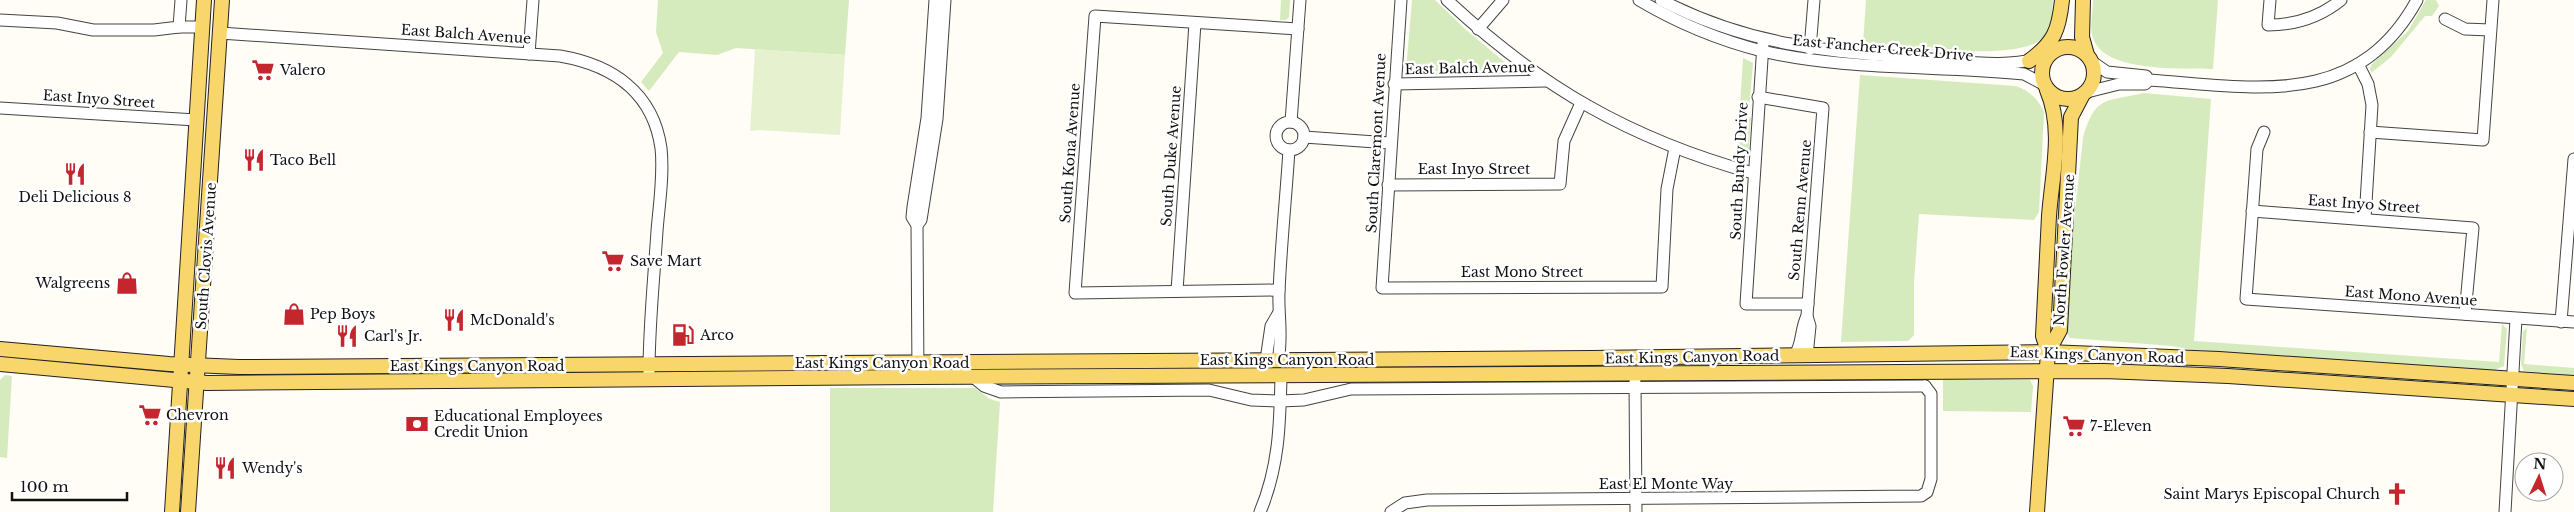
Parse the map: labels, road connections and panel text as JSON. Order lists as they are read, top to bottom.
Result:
{
  "streets": {
    "main road": ["North Fowler Avenue", "South Clovis Avenue", "East Kings Canyon Road"],
    "street": [
      "East Balch Avenue",
      "East Fancher Creek Drive",
      "East Inyo Street",
      "South Claremont Avenue",
      "South Kona Avenue",
      "South Duke Avenue",
      "South Bundy Drive",
      "South Renn Avenue",
      "East Mono Street",
      "East Mono Avenue",
      "East El Monte Way"
    ]
  },
  "crossings": [
    ["East Balch Avenue", "South Claremont Avenue"],
    ["East Balch Avenue", "South Clovis Avenue"],
    ["East Balch Avenue", "East Kings Canyon Road"],
    ["East Fancher Creek Drive", "South Bundy Drive"],
    ["East Fancher Creek Drive", "North Fowler Avenue"],
    ["East Inyo Street", "South Claremont Avenue"],
    ["East Inyo Street", "South Clovis Avenue"],
    ["East Inyo Street", "East Mono Avenue"],
    ["South Claremont Avenue", "East Mono Street"],
    ["South Kona Avenue", "South Duke Avenue"],
    ["South Bundy Drive", "South Renn Avenue"],
    ["South Renn Avenue", "East Kings Canyon Road"],
    ["North Fowler Avenue", "East Kings Canyon Road"],
    ["South Clovis Avenue", "East Kings Canyon Road"],
    ["East Kings Canyon Road", "East El Monte Way"]
  ],
  "places": {
    "supermarket": [
      "Valero",
      "Save Mart",
      "Chevron",
      "7-Eleven"
    ],
    "restaurant": [
      "Taco Bell",
      "Deli Delicious 8",
      "McDonald's",
      "Carl's Jr.",
      "Wendy's"
    ],
    "shop": ["Walgreens", "Pep Boys"],
    "fuel station": ["Arco"],
    "bank": ["Educational Employees Credit Union"],
    "church": ["Saint Marys Episcopal Church"]
  },
  "scale_bar": "100 m",
  "north": "top"
}
